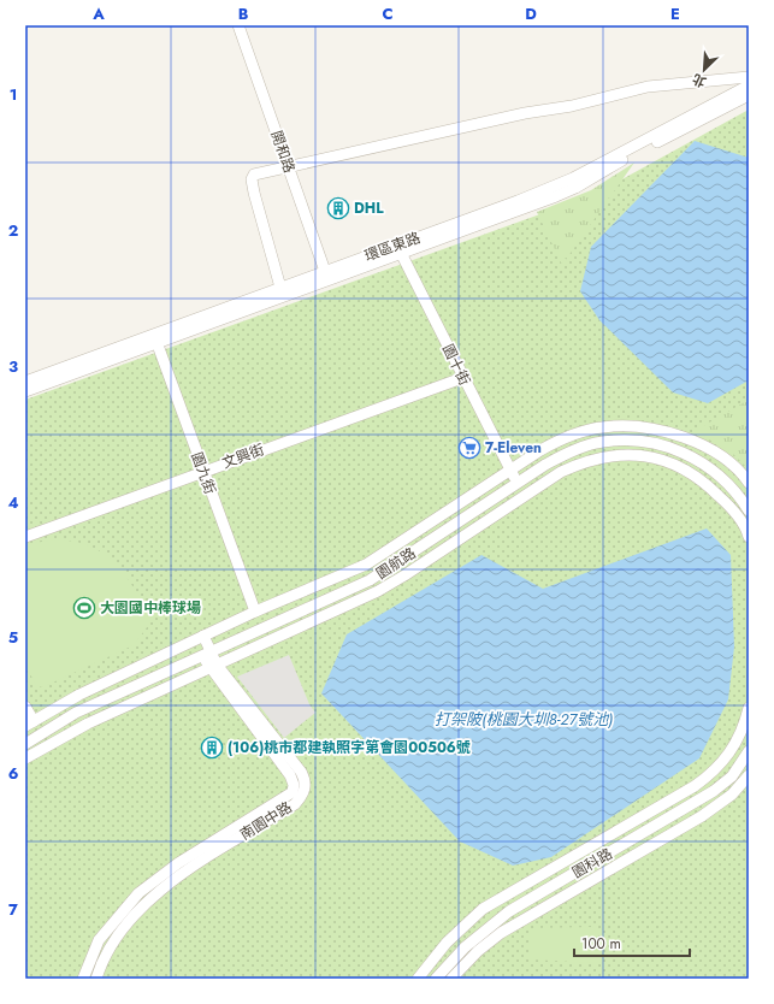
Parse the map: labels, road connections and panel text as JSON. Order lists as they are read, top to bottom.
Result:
{
  "streets": {
    "street": [
      "開和路",
      "環區東路",
      "園十街",
      "文興街",
      "園九街",
      "園航路",
      "南園中路",
      "園科路"
    ]
  },
  "crossings": [
    ["開和路", "環區東路"],
    ["環區東路", "園十街"],
    ["環區東路", "園九街"],
    ["園十街", "文興街"],
    ["園十街", "園航路"],
    ["文興街", "園九街"],
    ["園航路", "南園中路"]
  ],
  "water": ["打架陂(桃園大圳8-27號池)"],
  "places": {
    "building": ["DHL", "(106)桃市都建執照字第會園00506號"],
    "supermarket": ["7-Eleven"],
    "sports": ["大園國中棒球場"]
  },
  "scale_bar": "100 m",
  "north": "bottom left",
  "grid": {
    "columns": [
      "A",
      "B",
      "C",
      "D",
      "E"
    ],
    "rows": [
      "1",
      "2",
      "3",
      "4",
      "5",
      "6",
      "7"
    ]
  }
}
